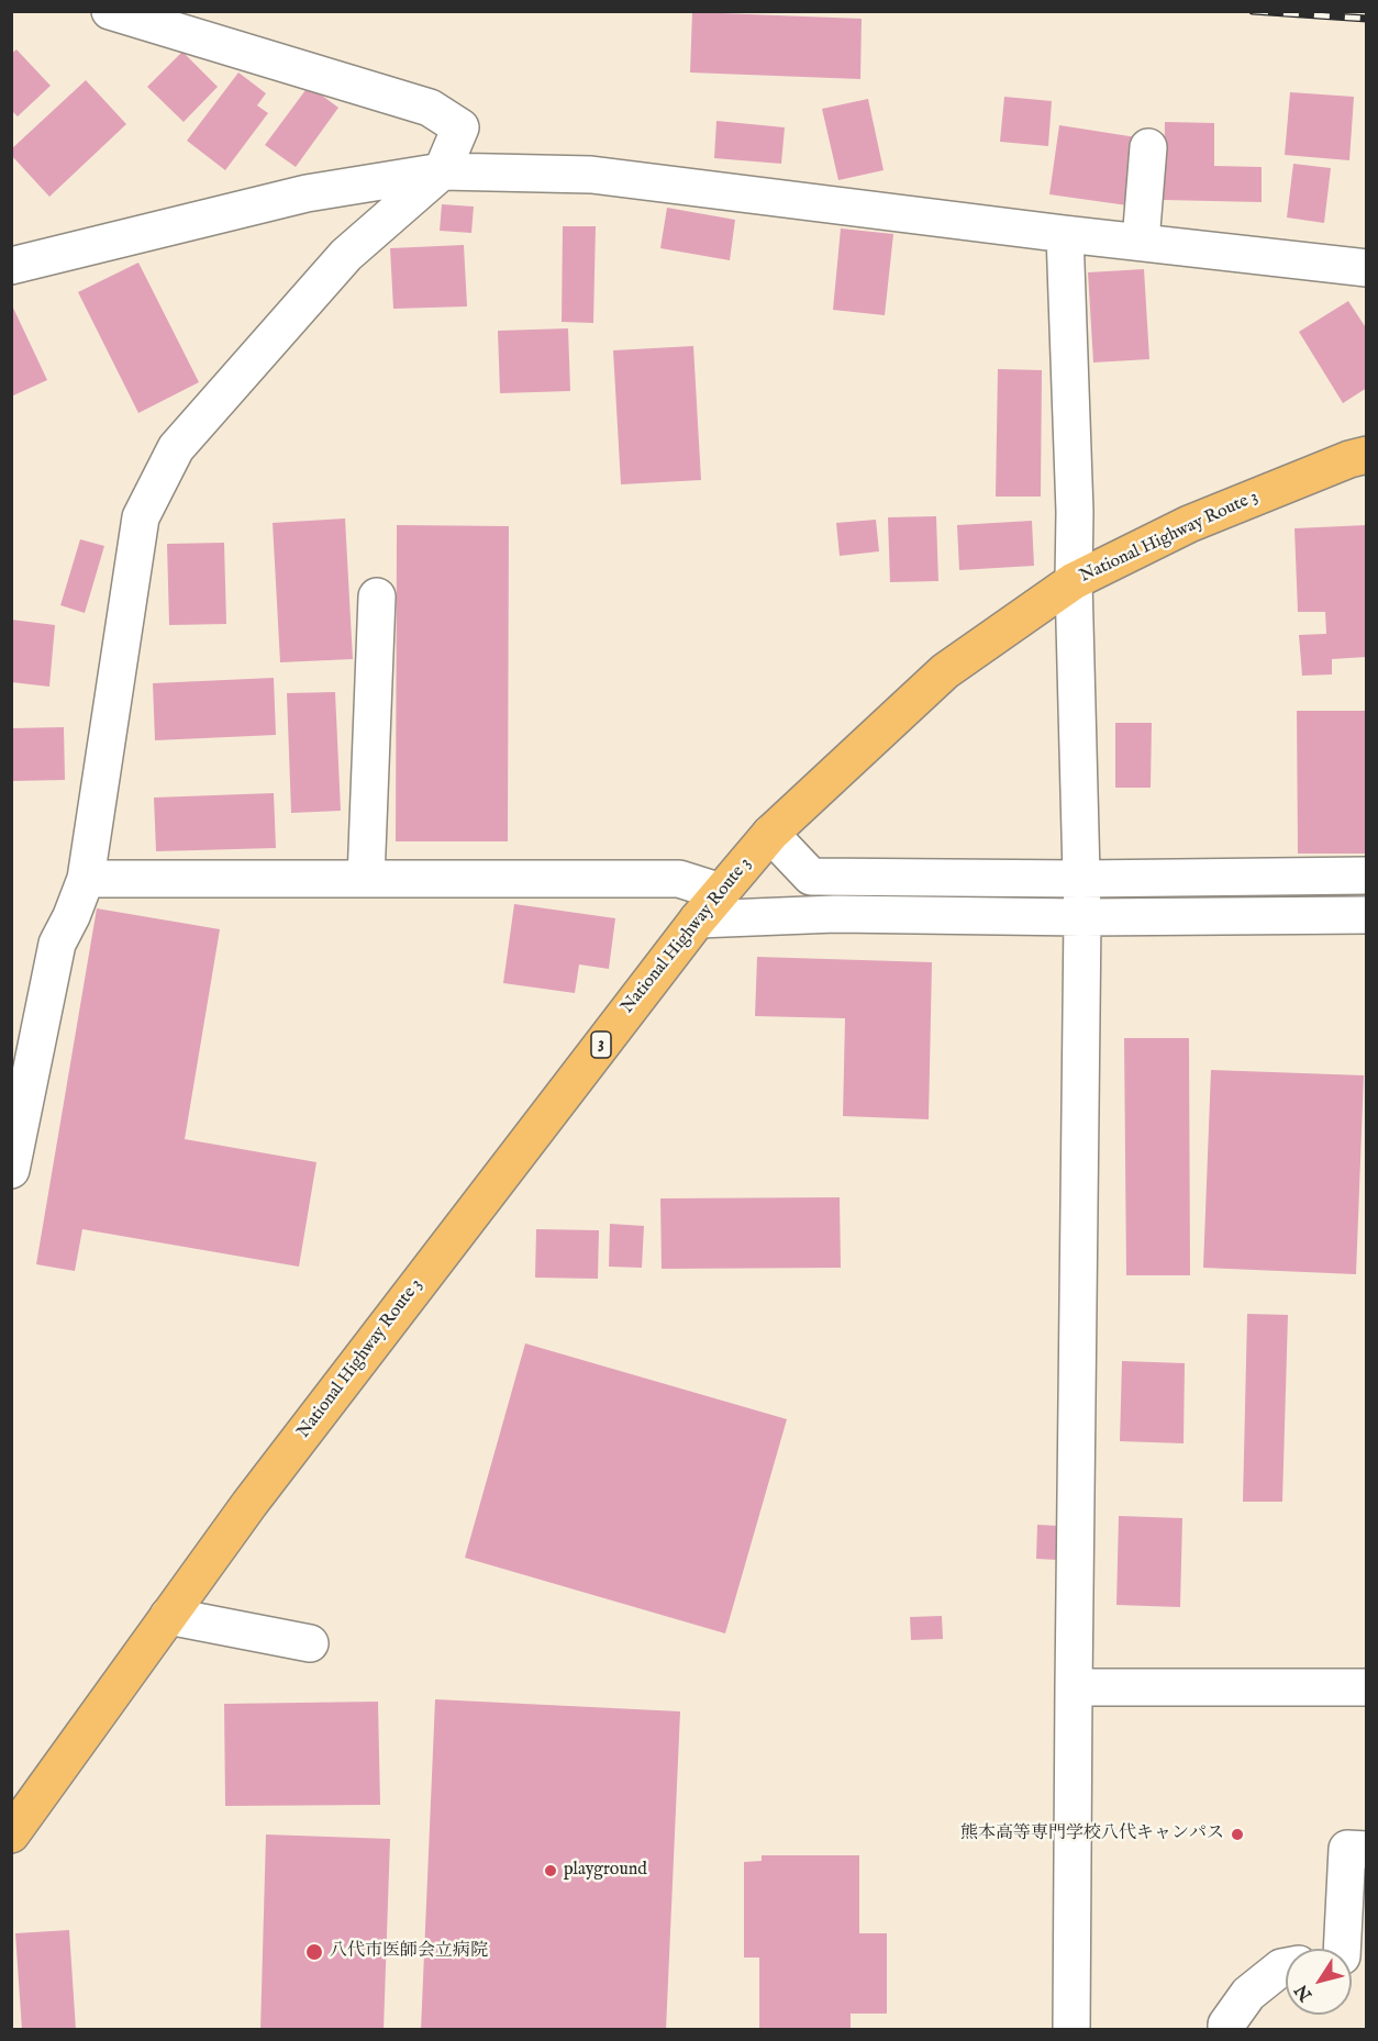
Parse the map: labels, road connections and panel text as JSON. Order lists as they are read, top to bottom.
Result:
{
  "streets": {
    "highway": ["National Highway Route 3", "3"]
  },
  "places": ["熊本高等専門学校八代キャンパス", "playground", "八代市医師会立病院"],
  "north": "bottom left"
}
